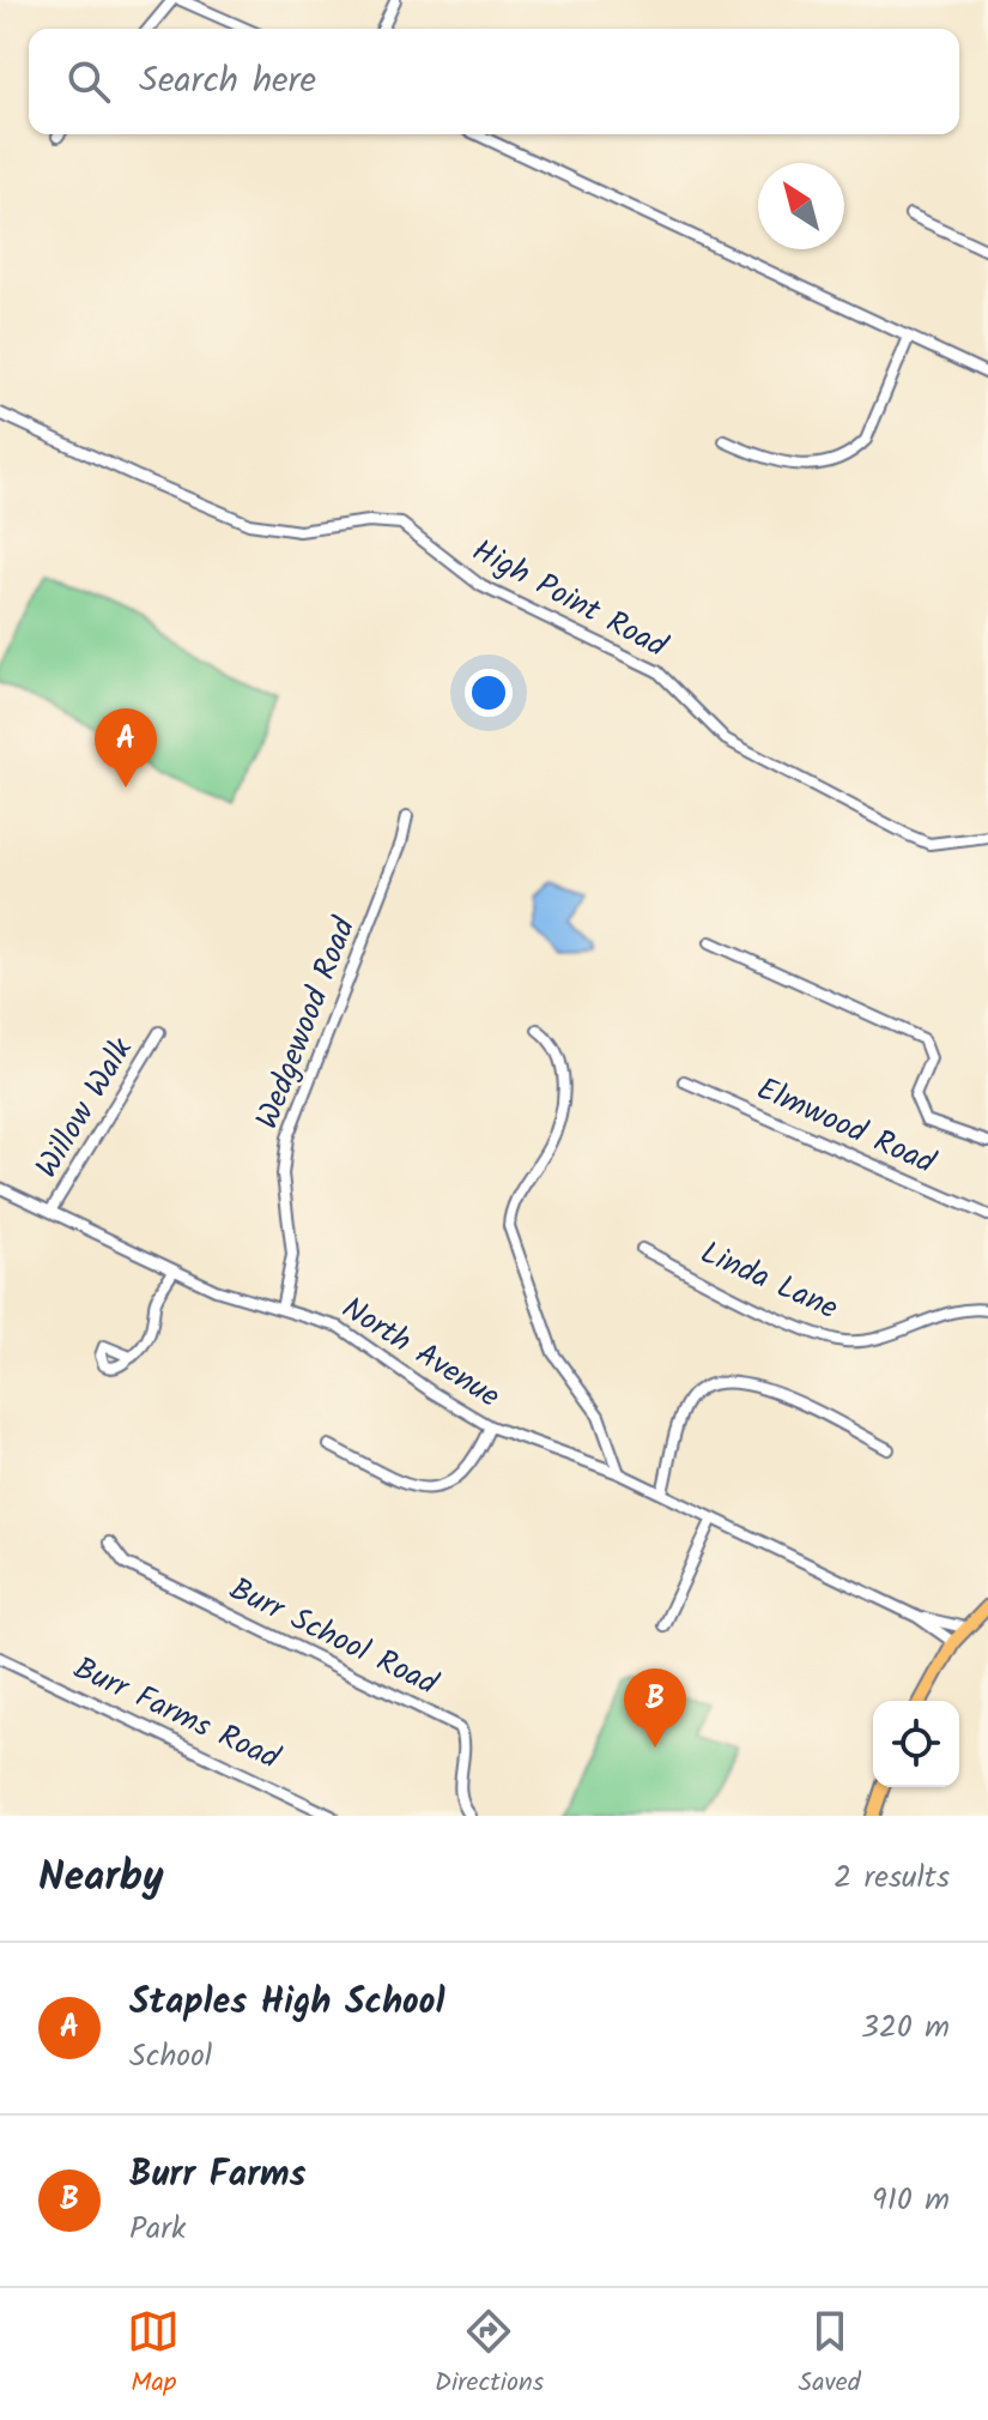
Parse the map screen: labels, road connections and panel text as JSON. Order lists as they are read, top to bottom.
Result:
{
  "streets": {
    "street": [
      "High Point Road",
      "Wedgewood Road",
      "Willow Walk",
      "Elmwood Road",
      "Linda Lane",
      "North Avenue",
      "Burr School Road",
      "Burr Farms Road"
    ]
  },
  "crossings": [
    ["Wedgewood Road", "North Avenue"],
    ["Willow Walk", "North Avenue"]
  ],
  "north": "top left",
  "page": {
    "search": "Search here",
    "pins": ["A", "B"],
    "heading": ["Nearby", "2 results"],
    "list": [
      {
        "mark": "A",
        "name": "Staples High School",
        "note": "School",
        "value": "320 m"
      },
      {
        "mark": "B",
        "name": "Burr Farms",
        "note": "Park",
        "value": "910 m"
      }
    ],
    "nav": ["Map", "Directions", "Saved"]
  }
}
